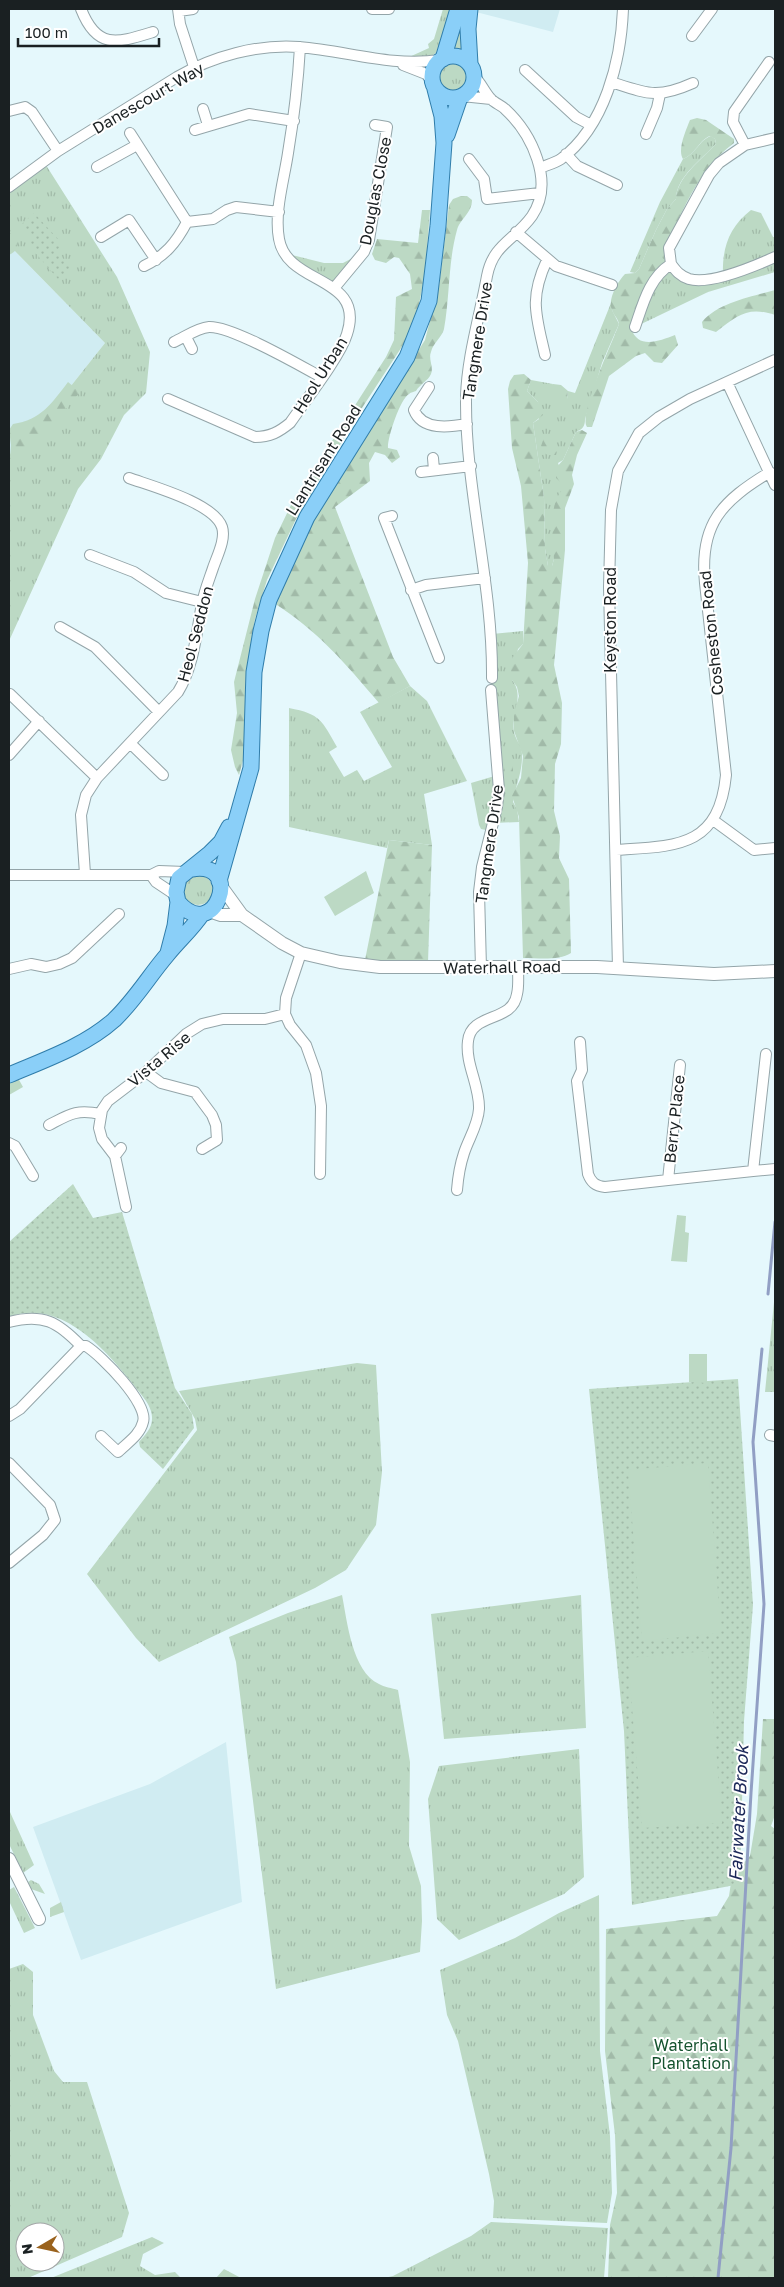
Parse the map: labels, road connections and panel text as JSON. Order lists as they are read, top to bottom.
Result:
{
  "streets": {
    "main road": ["Llantrisant Road"],
    "street": [
      "Danescourt Way",
      "Douglas Close",
      "Tangmere Drive",
      "Heol Urban",
      "Keyston Road",
      "Cosheston Road",
      "Heol Seddon",
      "Waterhall Road",
      "Vista Rise",
      "Berry Place"
    ]
  },
  "crossings": [
    ["Danescourt Way", "Tangmere Drive"],
    ["Danescourt Way", "Llantrisant Road"],
    ["Douglas Close", "Heol Urban"],
    ["Tangmere Drive", "Llantrisant Road"],
    ["Tangmere Drive", "Waterhall Road"],
    ["Llantrisant Road", "Waterhall Road"],
    ["Keyston Road", "Cosheston Road"],
    ["Keyston Road", "Waterhall Road"]
  ],
  "water": ["Fairwater Brook"],
  "parks": ["Waterhall Plantation"],
  "scale_bar": "100 m",
  "north": "left"
}
